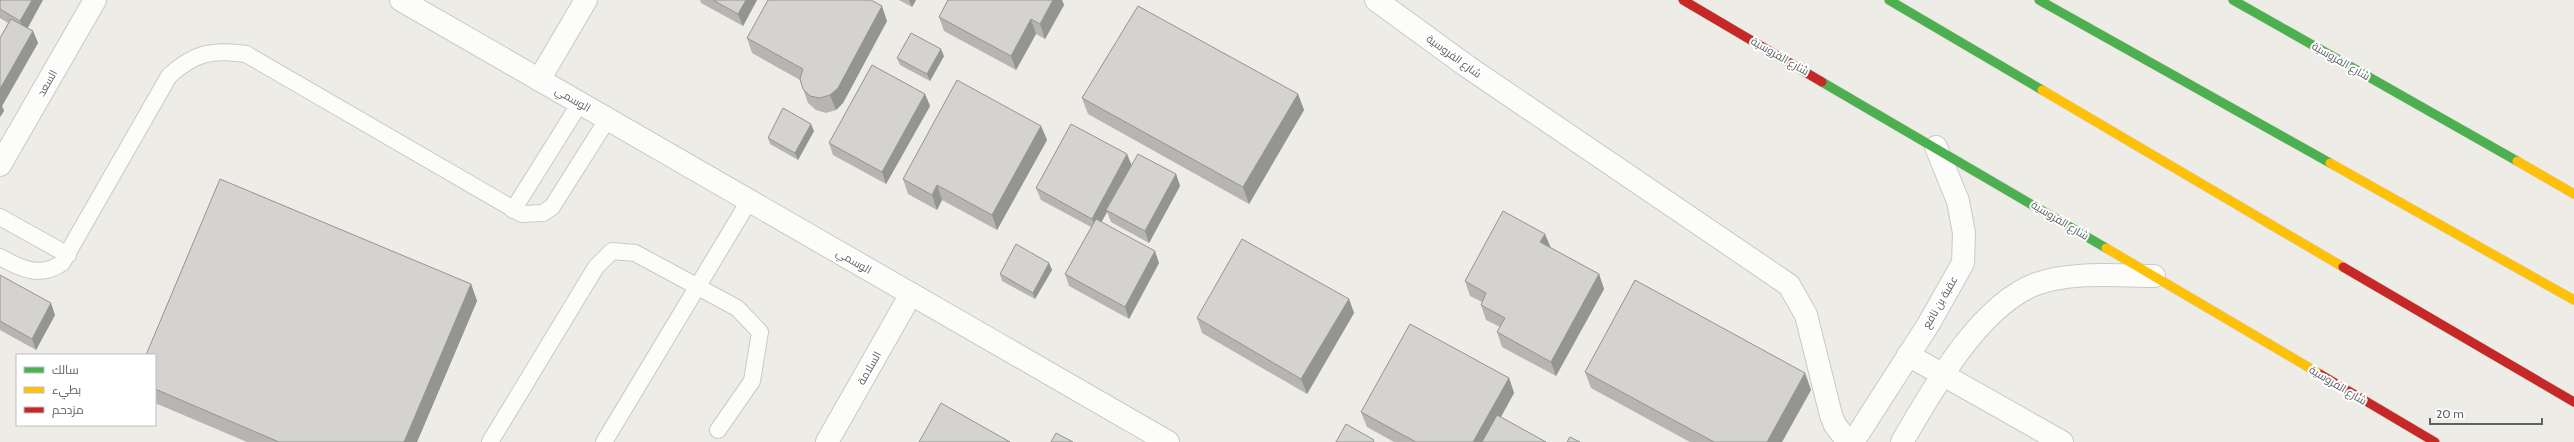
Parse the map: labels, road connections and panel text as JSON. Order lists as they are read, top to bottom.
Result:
{
  "streets": {
    "main road": ["شارع الفروسية"],
    "street": [
      "السعد",
      "الوسمي",
      "عقبة بن نافع",
      "السلامة"
    ]
  },
  "crossings": [
    ["شارع الفروسية", "عقبة بن نافع"],
    ["الوسمي", "السلامة"]
  ],
  "legend": ["سالك", "بطيء", "مزدحم"],
  "scale_bar": "20 m"
}
